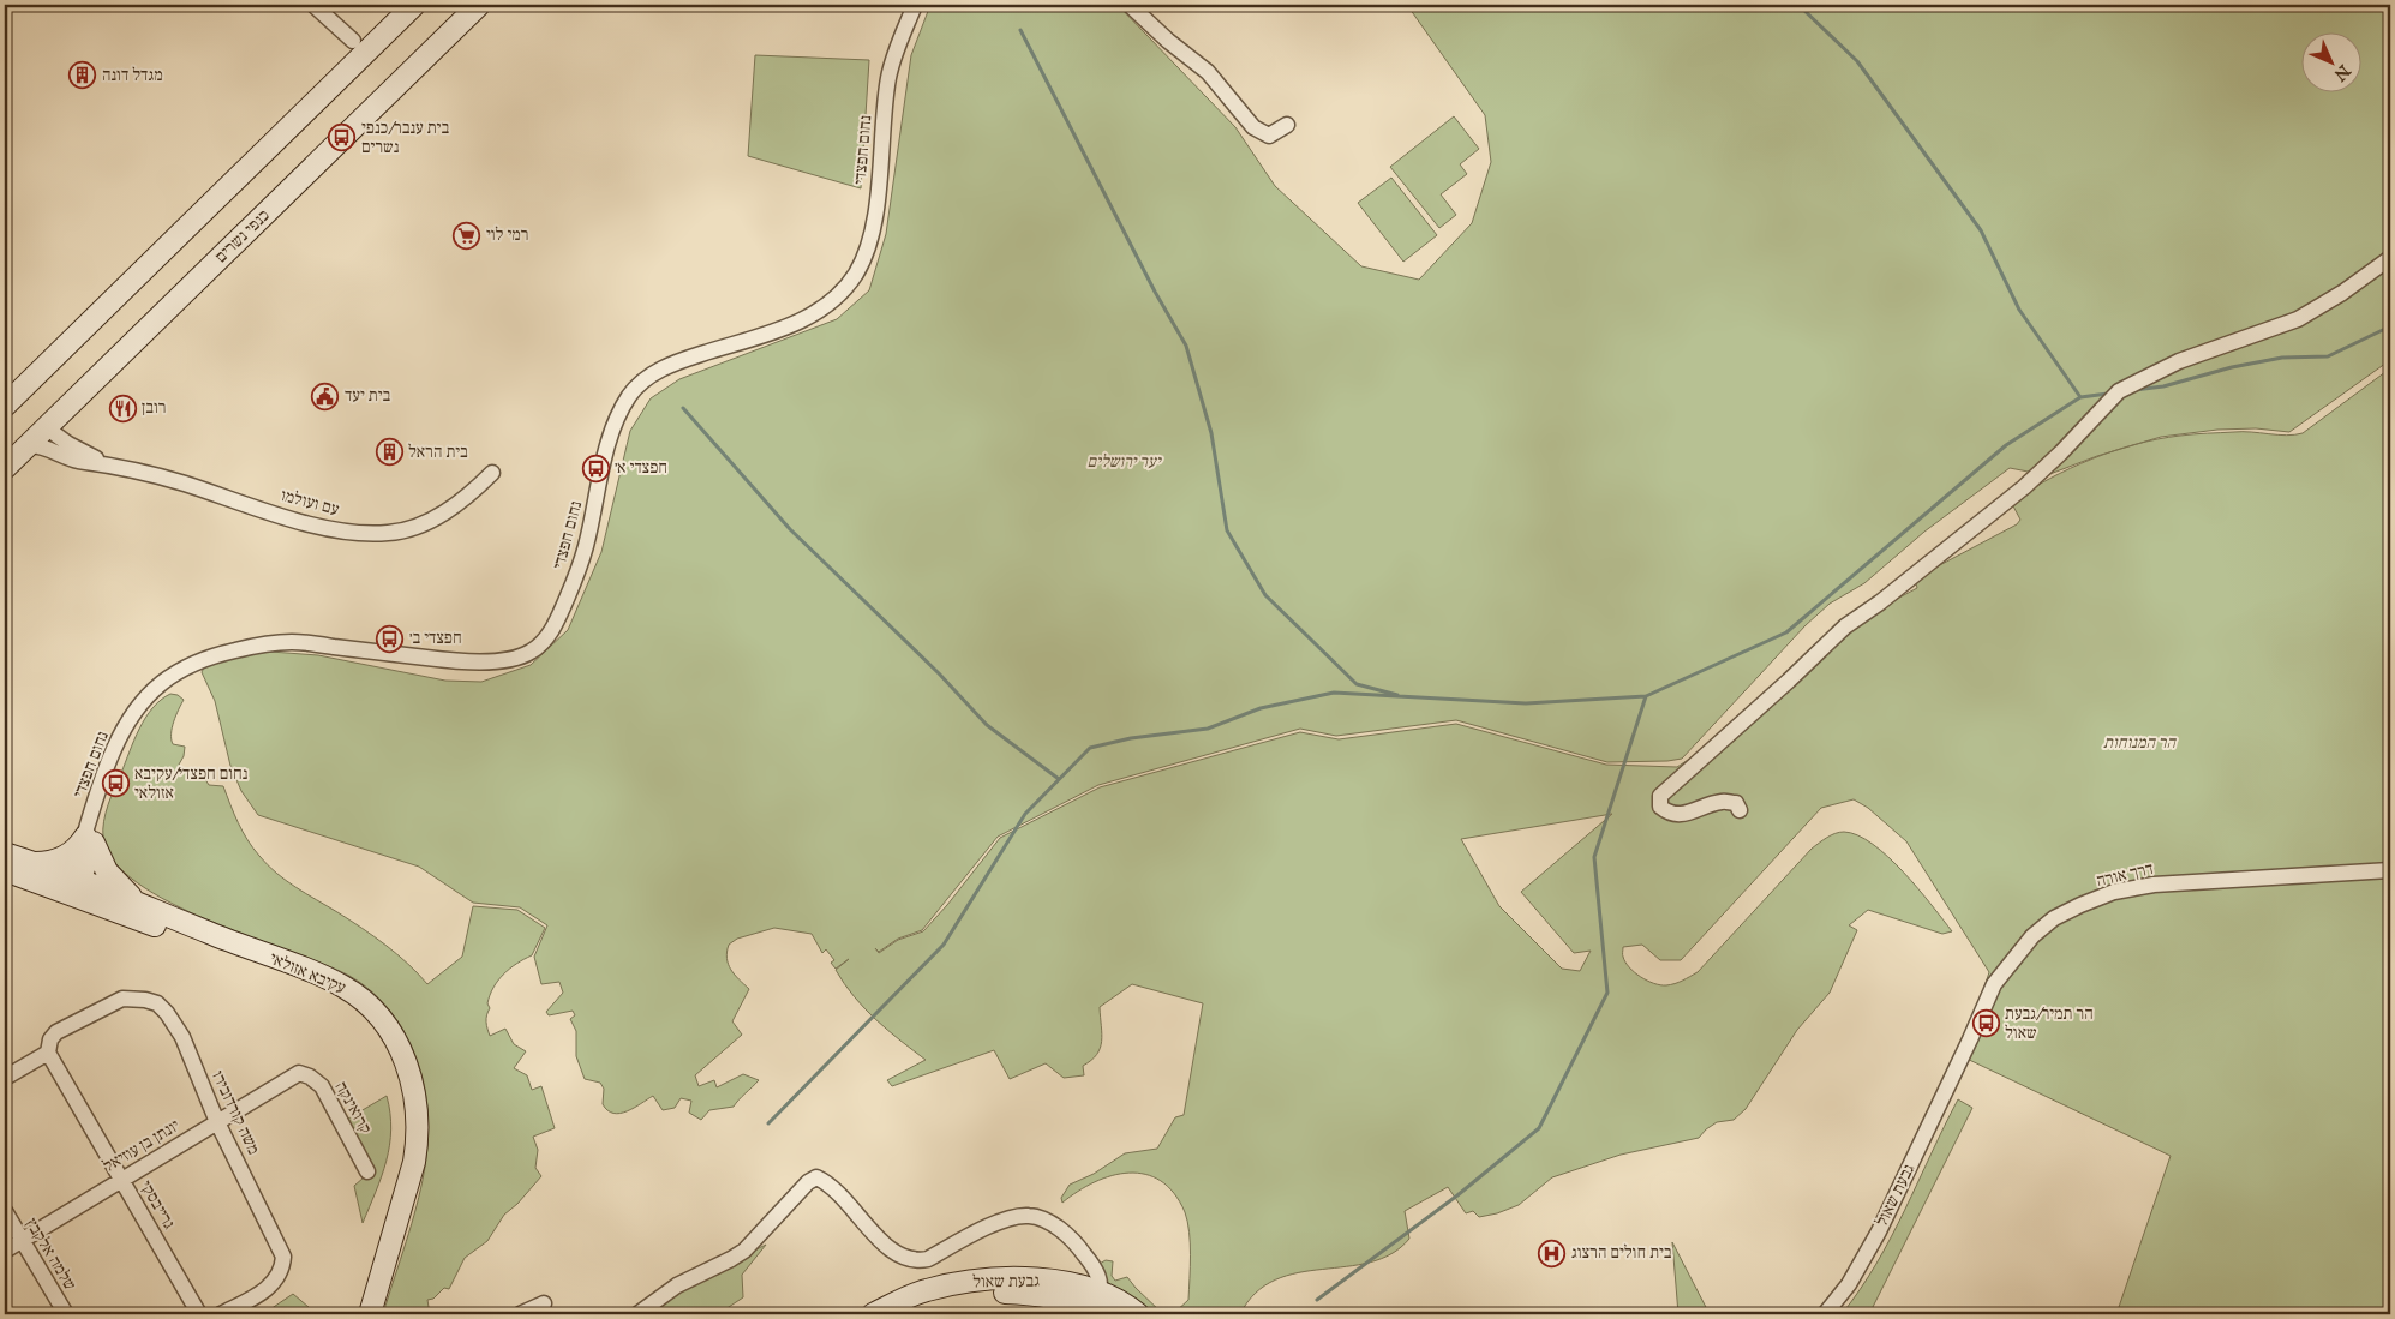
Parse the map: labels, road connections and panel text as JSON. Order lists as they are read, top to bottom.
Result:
{
  "streets": {
    "street": [
      "נחום חפצדי",
      "כנפי נשרים",
      "עם ועולמו",
      "דרך אורה",
      "עקיבא אזולאי",
      "קרואינקה",
      "משה קורדובירו",
      "יונתן בן עוזיאל",
      "גבעת שאול",
      "גרייבסקי",
      "שלמה אלקבץ"
    ]
  },
  "crossings": [
    ["נחום חפצדי", "עקיבא אזולאי"],
    ["כנפי נשרים", "עם ועולמו"],
    ["דרך אורה", "גבעת שאול"],
    ["קרואינקה", "יונתן בן עוזיאל"],
    ["משה קורדובירו", "יונתן בן עוזיאל"],
    ["משה קורדובירו", "גרייבסקי"],
    ["יונתן בן עוזיאל", "גרייבסקי"],
    ["יונתן בן עוזיאל", "שלמה אלקבץ"]
  ],
  "parks": ["יער ירושלים", "הר המנוחות"],
  "places": {
    "building": ["מגדל דונה", "בית הראל"],
    "bus stop": [
      "בית ענבר/כנפי נשרים",
      "חפצדי א׳",
      "חפצדי ב׳",
      "נחום חפצדי/עקיבא אזולאי",
      "הר תמיר/גבעת שאול"
    ],
    "supermarket": ["רמי לוי"],
    "public building": ["בית יעד"],
    "restaurant": ["רובן"],
    "hospital": ["בית חולים הרצוג"]
  },
  "north": "bottom right"
}
